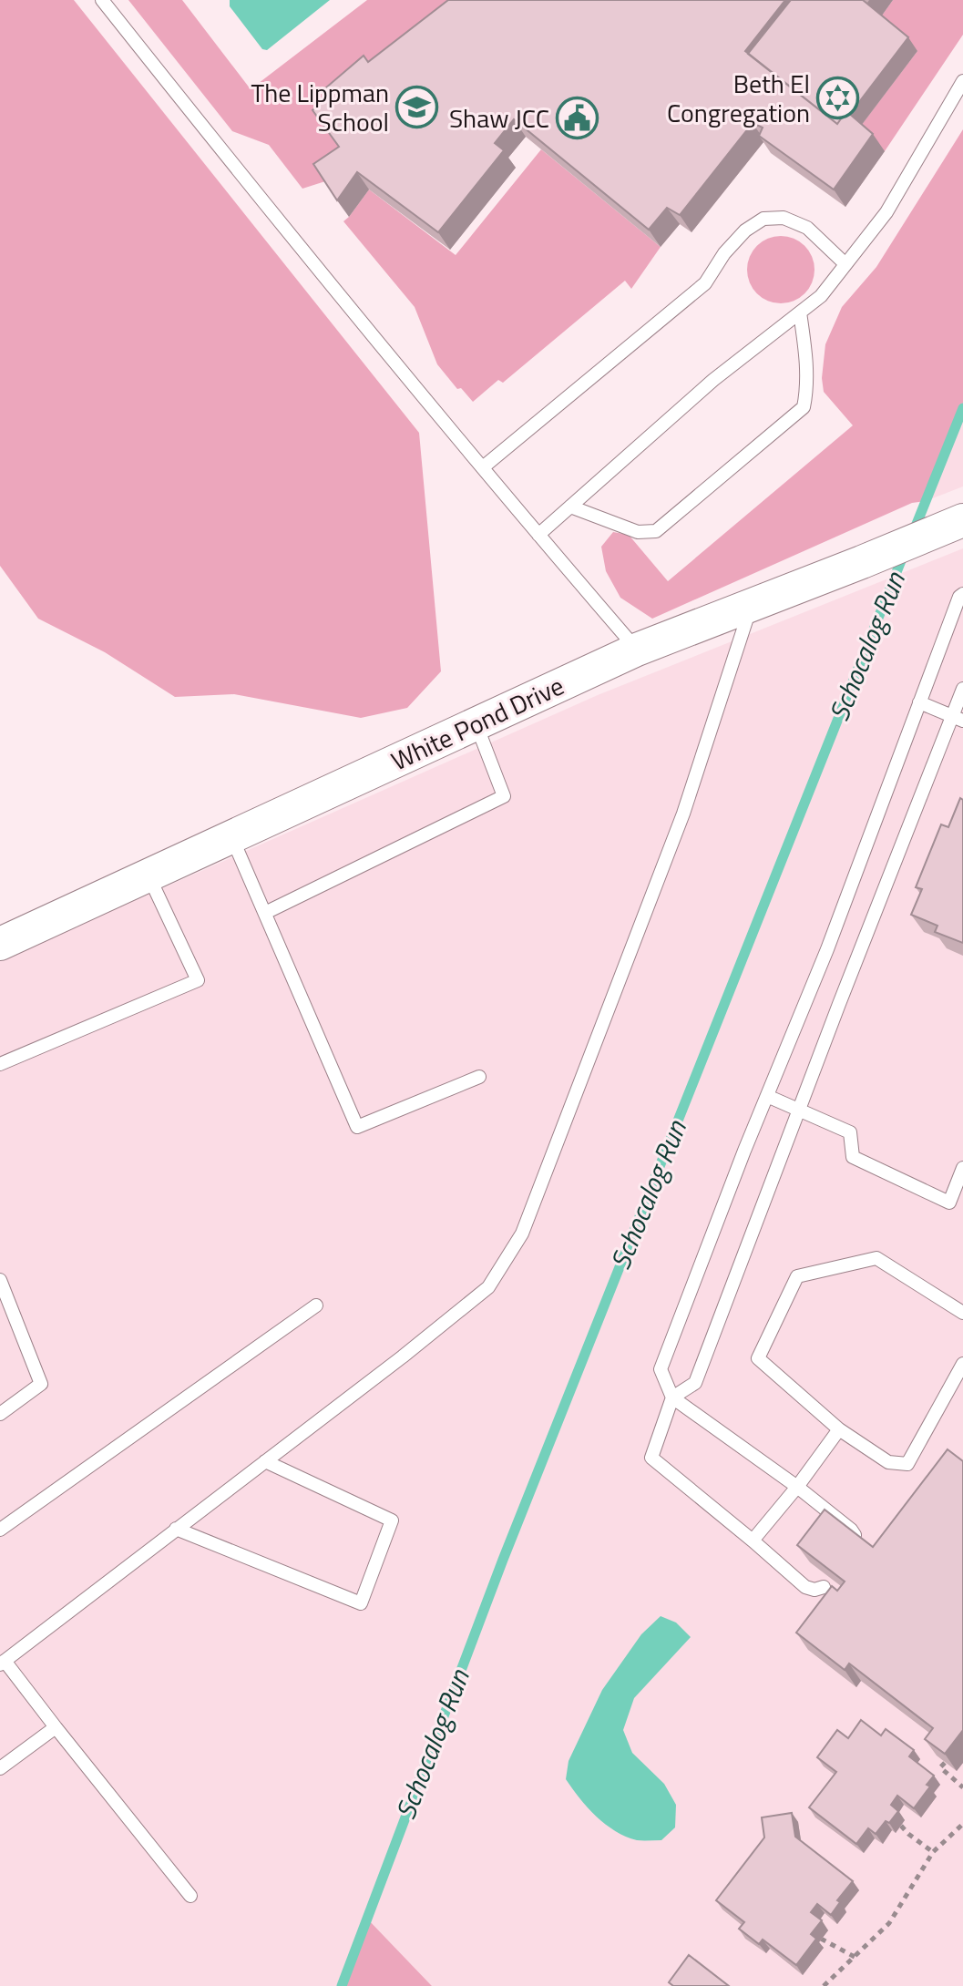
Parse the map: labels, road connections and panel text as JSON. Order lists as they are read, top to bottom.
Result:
{
  "streets": {
    "street": ["White Pond Drive"]
  },
  "water": ["Schocalog Run"],
  "places": {
    "synagogue": ["Beth El Congregation"],
    "school or university": ["The Lippman School"],
    "public building": ["Shaw JCC"]
  }
}
